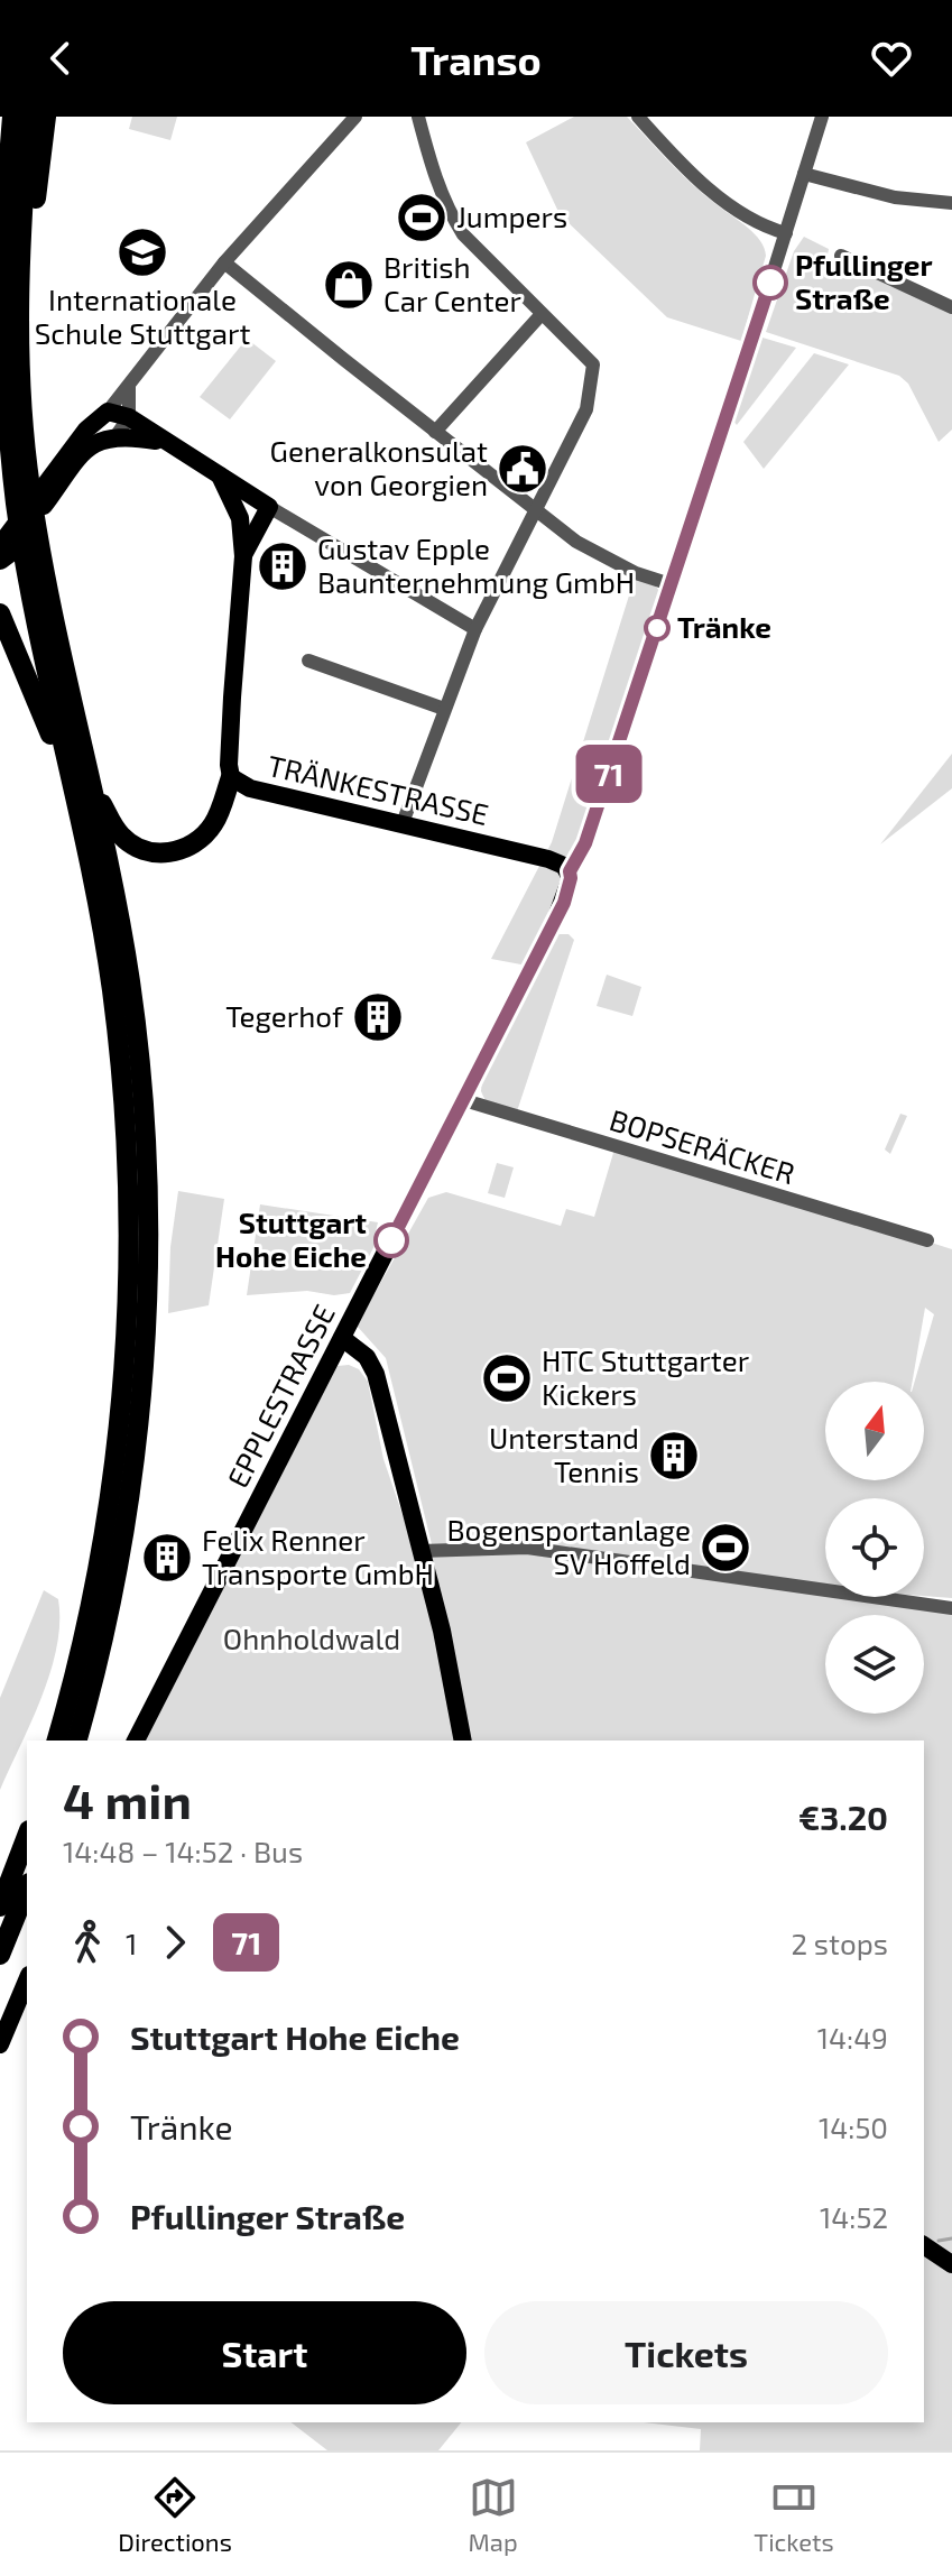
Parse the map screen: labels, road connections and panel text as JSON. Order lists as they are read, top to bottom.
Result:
{
  "streets": {
    "main road": ["TRÄNKESTRASSE", "EPPLESTRASSE"],
    "street": ["BOPSERÄCKER"]
  },
  "crossings": [
    ["TRÄNKESTRASSE", "EPPLESTRASSE"],
    ["BOPSERÄCKER", "EPPLESTRASSE"]
  ],
  "parks": ["Ohnholdwald"],
  "places": {
    "sports": ["Jumpers", "HTC Stuttgarter Kickers", "Bogensportanlage SV Hoffeld"],
    "school or university": ["Internationale Schule Stuttgart"],
    "other": ["Pfullinger Straße", "Tränke", "Stuttgart Hohe Eiche"],
    "shop": ["British Car Center"],
    "public building": ["Generalkonsulat von Georgien"],
    "building": [
      "Gustav Epple Baunternehmung GmbH",
      "Tegerhof",
      "Unterstand Tennis",
      "Felix Renner Transporte GmbH"
    ]
  },
  "lines": ["bus line 71"],
  "north": "top",
  "page": {
    "header": "Transo",
    "on_map": "71",
    "heading": ["4 min", "14:48 – 14:52 · Bus", "€3.20"],
    "legs": ["1", "71", "2 stops"],
    "list": [
      {
        "name": "Stuttgart Hohe Eiche",
        "value": "14:49"
      },
      {
        "name": "Tränke",
        "value": "14:50"
      },
      {
        "name": "Pfullinger Straße",
        "value": "14:52"
      }
    ],
    "buttons": ["Start", "Tickets"],
    "tabs": ["Directions", "Map", "Tickets"]
  }
}
